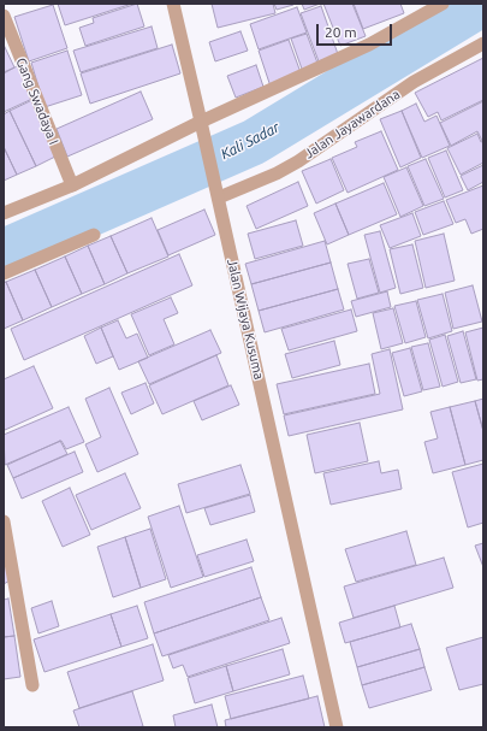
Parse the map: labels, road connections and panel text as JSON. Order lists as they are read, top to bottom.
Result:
{
  "streets": {
    "street": ["Gang Swadaya I", "Jalan Jayawardana", "Jalan Wijaya Kusuma"]
  },
  "crossings": [
    ["Jalan Jayawardana", "Jalan Wijaya Kusuma"]
  ],
  "water": ["Kali Sadar"],
  "scale_bar": "20 m"
}
